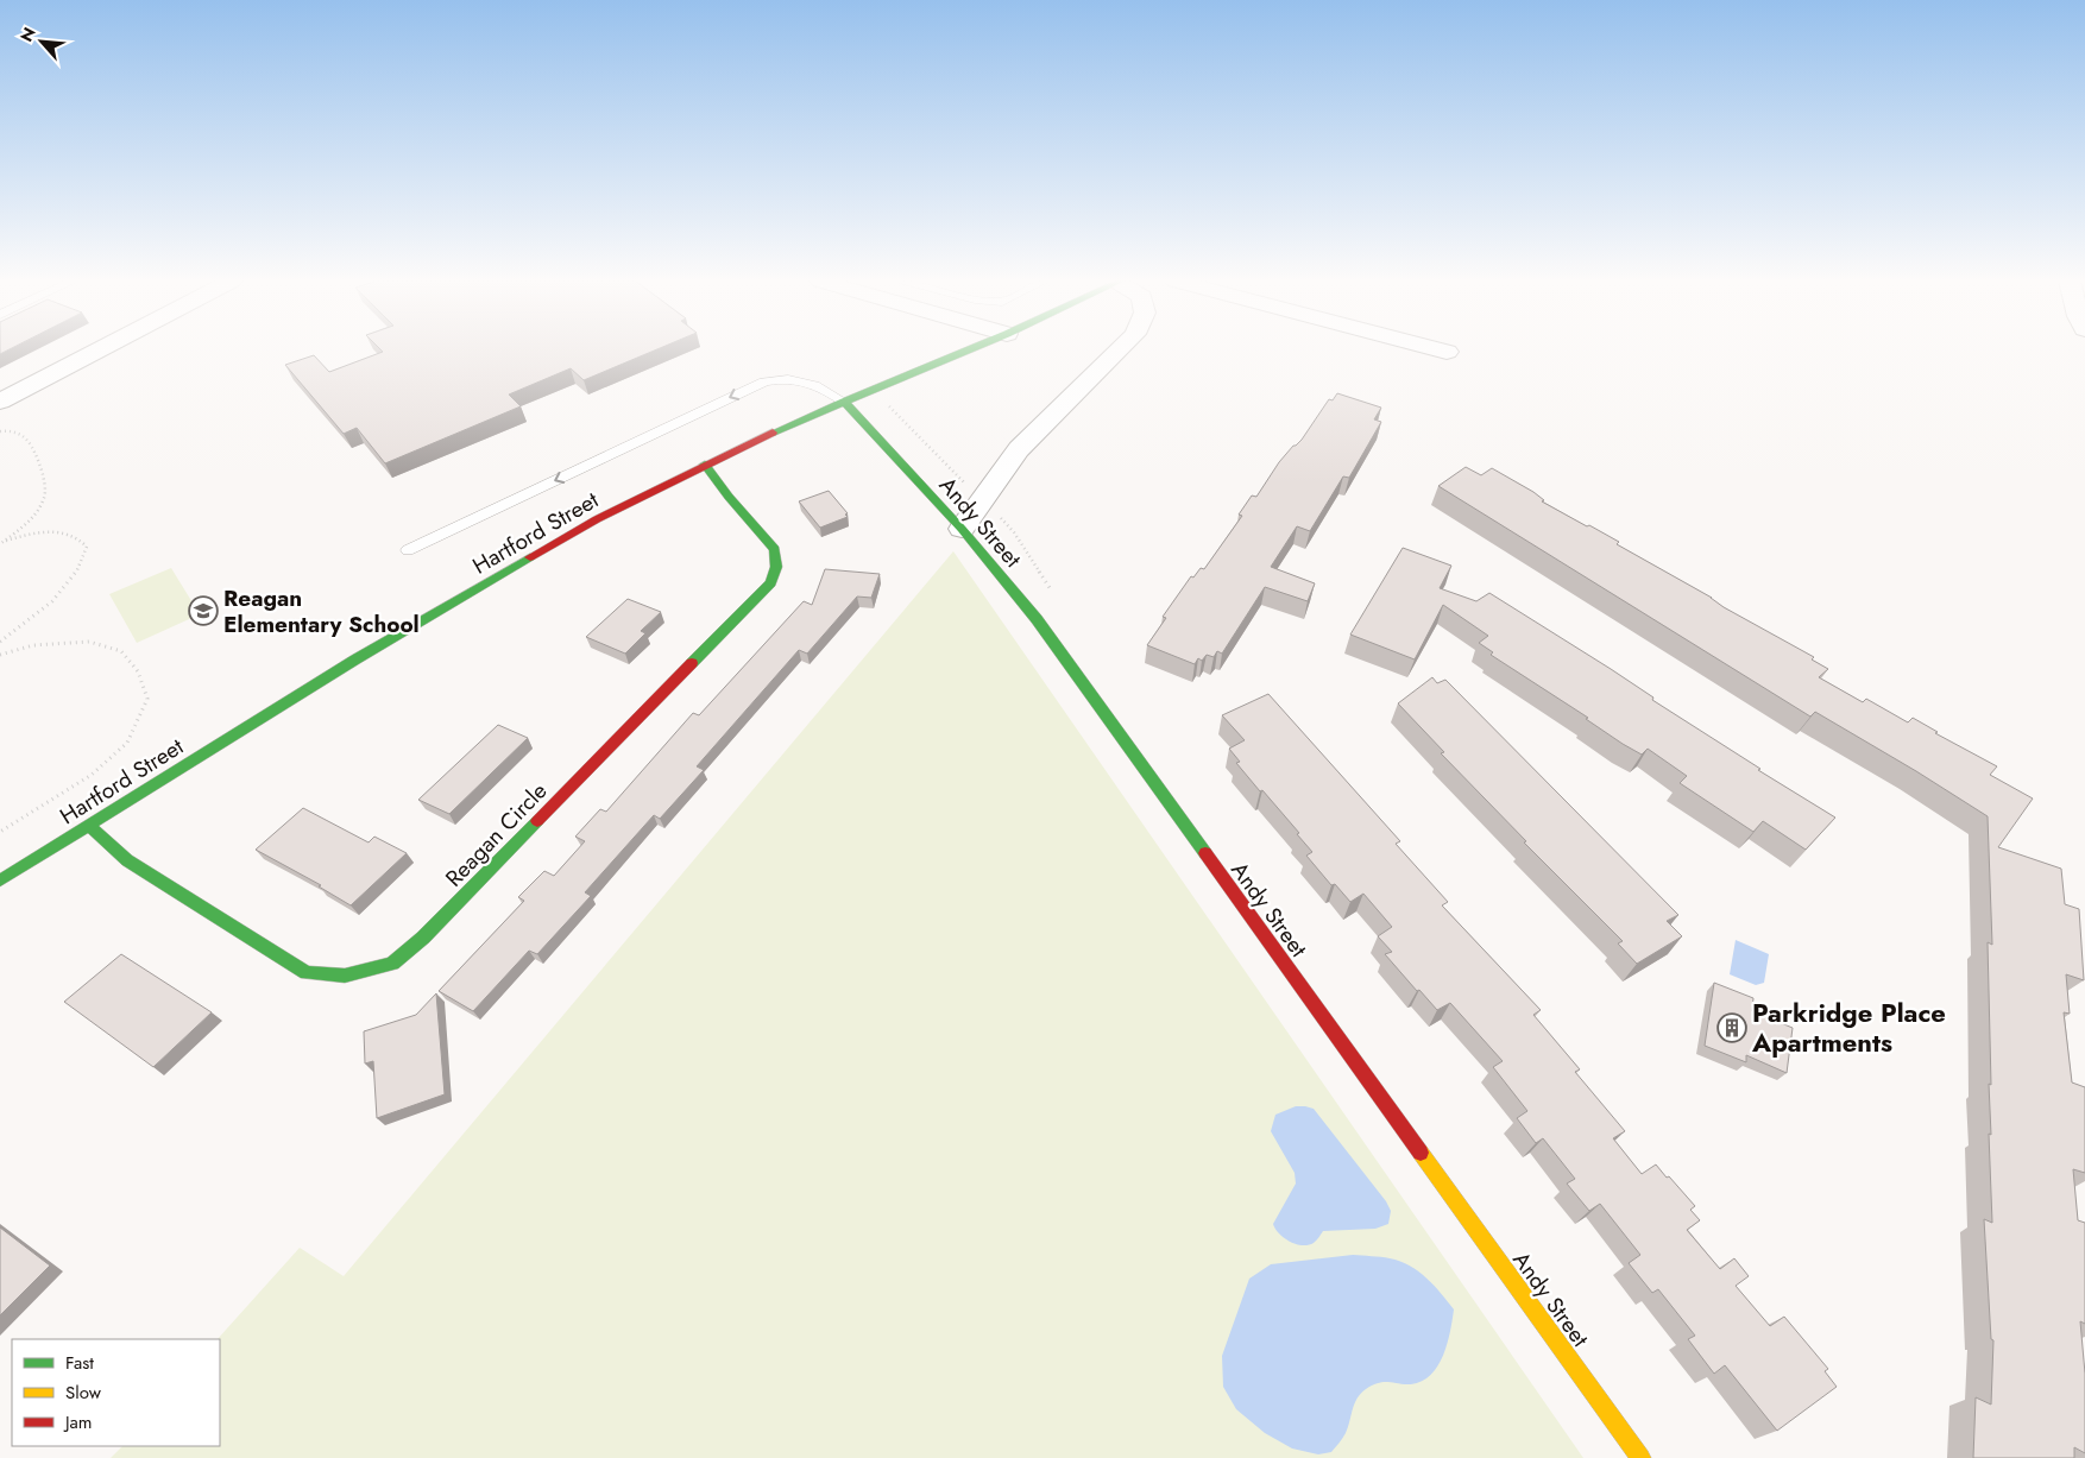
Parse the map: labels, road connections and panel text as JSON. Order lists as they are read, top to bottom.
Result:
{
  "streets": {
    "street": ["Andy Street", "Hartford Street", "Reagan Circle"]
  },
  "crossings": [
    ["Andy Street", "Hartford Street"],
    ["Hartford Street", "Reagan Circle"]
  ],
  "places": {
    "school or university": ["Reagan Elementary School"],
    "building": ["Parkridge Place Apartments"]
  },
  "legend": ["Fast", "Slow", "Jam"],
  "north": "top left"
}
